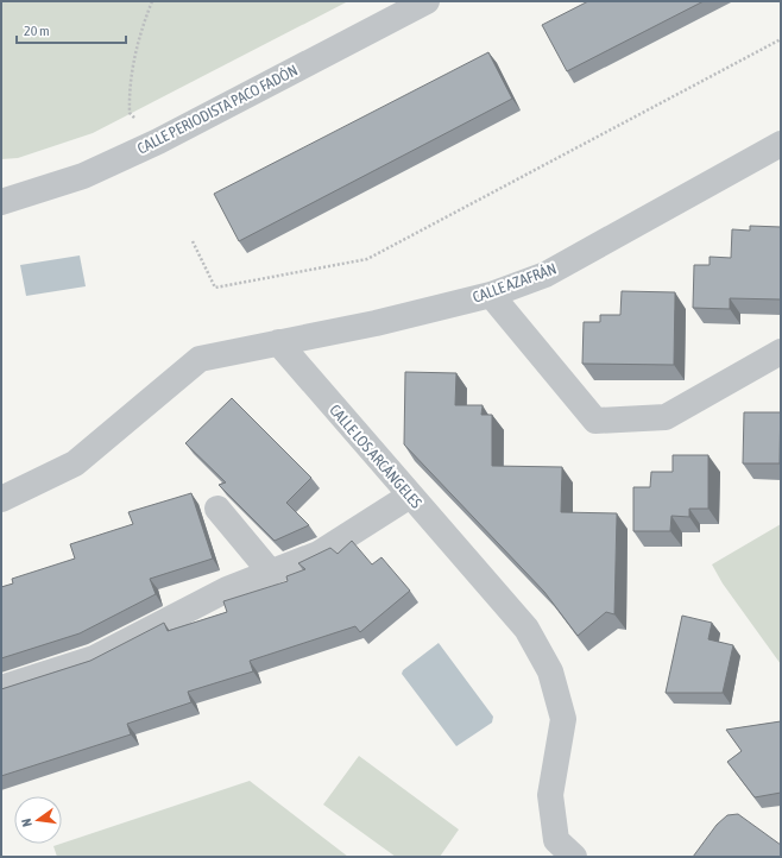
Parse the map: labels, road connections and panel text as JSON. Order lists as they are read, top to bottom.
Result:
{
  "streets": {
    "street": ["CALLE PERIODISTA PACO FADÓN", "CALLE AZAFRÁN", "CALLE LOS ARCÁNGELES"]
  },
  "crossings": [
    ["CALLE AZAFRÁN", "CALLE LOS ARCÁNGELES"]
  ],
  "scale_bar": "20 m",
  "north": "left"
}
